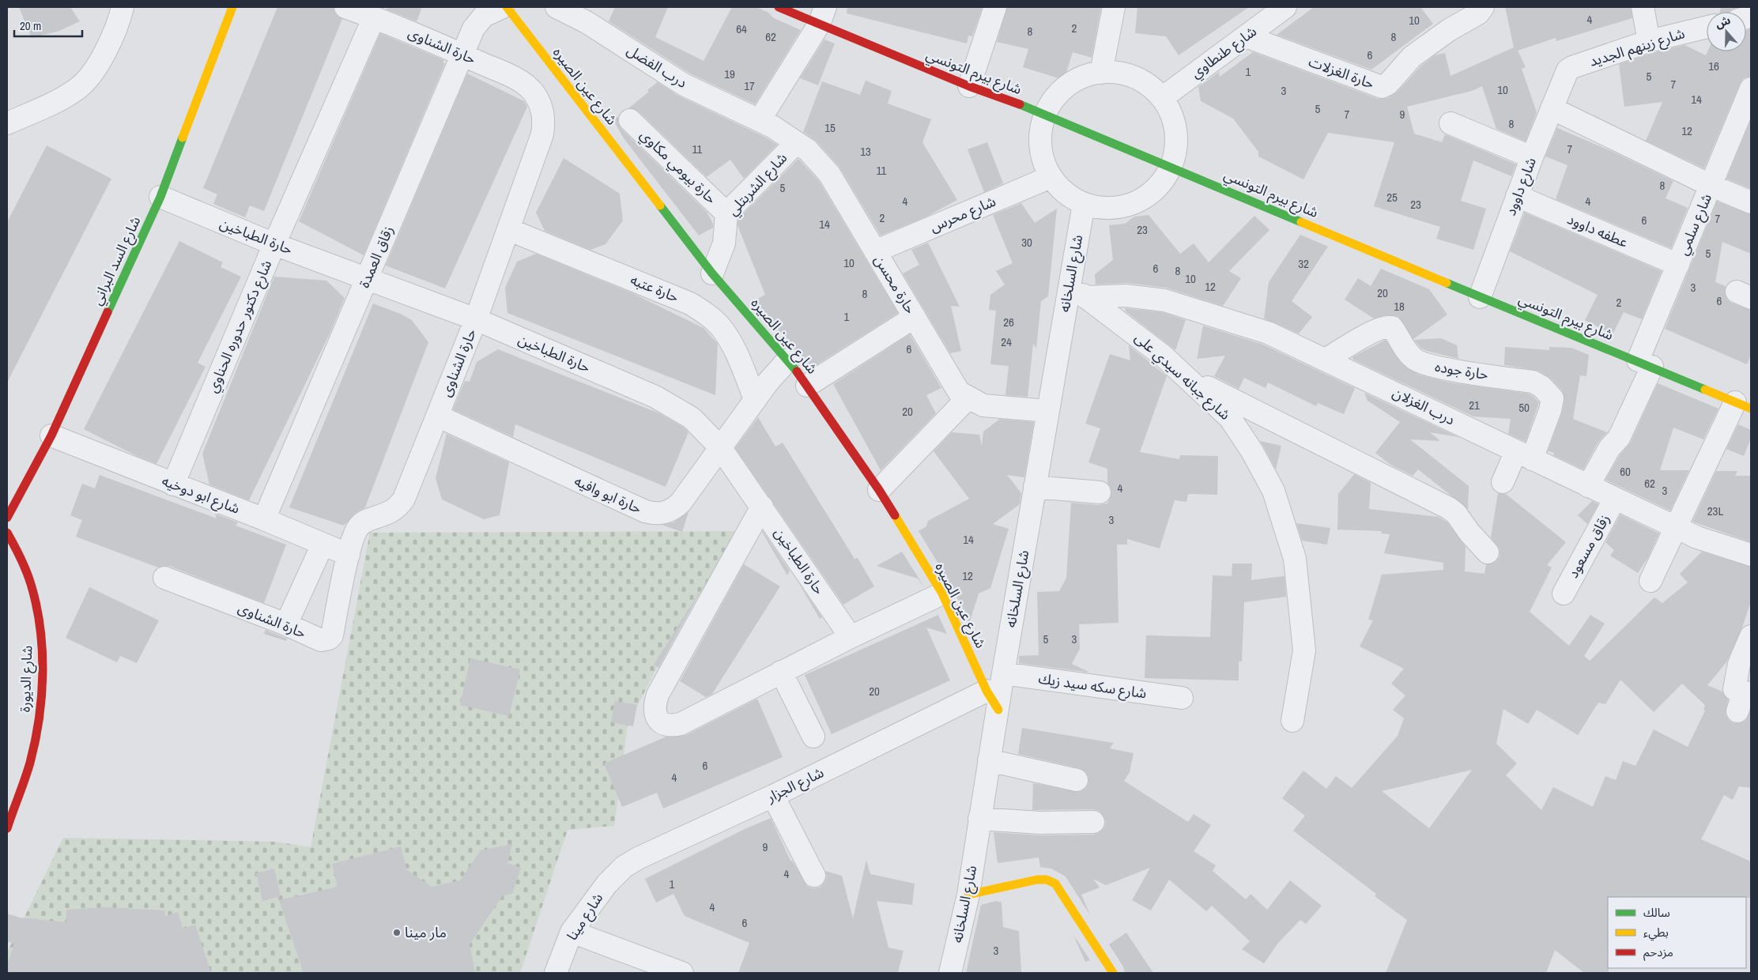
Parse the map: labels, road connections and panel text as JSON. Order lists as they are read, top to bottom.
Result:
{
  "streets": {
    "main road": [
      "شارع بيرم التونسي",
      "شارع عين الصيره",
      "شارع السد البراني",
      "شارع الديورة"
    ],
    "street": [
      "حارة الشناوى",
      "شارع زينهم الجديد",
      "شارع طنطاوي",
      "درب الفضل",
      "حارة الغزلات",
      "حارة بيومي مكاوي",
      "شارع الشربتلي",
      "شارع داوود",
      "شارع محرس",
      "شارع سلمي",
      "عطفه داوود",
      "حارة الطباخين",
      "زقاق العمدة",
      "شارع السلخانه",
      "حارة محسن",
      "حارة عتبه",
      "شارع دكتور حدوره الحناوي",
      "حارة جوده",
      "شارع جبانه سيدي على",
      "درب الغزلان",
      "شارع ابو دوخيه",
      "حارة ابو وافيه",
      "زقاق مسعود",
      "شارع سكه سيد زيك",
      "شارع الجزار",
      "شارع مينا"
    ]
  },
  "crossings": [
    ["حارة الشناوى", "حارة الطباخين"],
    ["حارة الشناوى", "زقاق العمدة"],
    ["حارة الشناوى", "حارة عتبه"],
    ["حارة الشناوى", "شارع دكتور حدوره الحناوي"],
    ["حارة الشناوى", "شارع ابو دوخيه"],
    ["حارة الشناوى", "حارة ابو وافيه"],
    ["شارع زينهم الجديد", "شارع داوود"],
    ["شارع طنطاوي", "حارة الغزلات"],
    ["درب الفضل", "حارة محسن"],
    ["شارع بيرم التونسي", "شارع داوود"],
    ["شارع بيرم التونسي", "شارع سلمي"],
    ["شارع عين الصيره", "شارع الشربتلي"],
    ["شارع عين الصيره", "شارع السلخانه"],
    ["شارع عين الصيره", "حارة ابو وافيه"],
    ["شارع عين الصيره", "شارع الجزار"],
    ["حارة بيومي مكاوي", "شارع الشربتلي"],
    ["شارع الشربتلي", "حارة محسن"],
    ["شارع داوود", "عطفه داوود"],
    ["شارع محرس", "حارة محسن"],
    ["شارع سلمي", "عطفه داوود"],
    ["شارع سلمي", "درب الغزلان"],
    ["حارة الطباخين", "زقاق العمدة"],
    ["حارة الطباخين", "شارع السد البراني"],
    ["حارة الطباخين", "شارع دكتور حدوره الحناوي"],
    ["حارة الطباخين", "حارة ابو وافيه"],
    ["زقاق العمدة", "شارع ابو دوخيه"],
    ["شارع السد البراني", "شارع ابو دوخيه"],
    ["شارع السلخانه", "حارة محسن"],
    ["شارع السلخانه", "شارع جبانه سيدي على"],
    ["شارع السلخانه", "درب الغزلان"],
    ["شارع السلخانه", "شارع سكه سيد زيك"],
    ["حارة عتبه", "حارة ابو وافيه"],
    ["شارع دكتور حدوره الحناوي", "شارع ابو دوخيه"],
    ["حارة جوده", "درب الغزلان"],
    ["شارع جبانه سيدي على", "درب الغزلان"],
    ["درب الغزلان", "زقاق مسعود"],
    ["شارع الجزار", "شارع مينا"]
  ],
  "places": ["مار مينا"],
  "house_numbers": [
    "4",
    "10",
    "2",
    "64",
    "8",
    "62",
    "8",
    "6",
    "16",
    "1",
    "19",
    "5",
    "7",
    "17",
    "10",
    "3",
    "14",
    "5",
    "7",
    "9",
    "8",
    "15",
    "12",
    "11",
    "7",
    "13",
    "11",
    "8",
    "5",
    "25",
    "4",
    "4",
    "23",
    "2",
    "7",
    "6",
    "14",
    "23",
    "30",
    "5",
    "10",
    "32",
    "6",
    "8",
    "10",
    "12",
    "3",
    "20",
    "8",
    "6",
    "2",
    "18",
    "1",
    "26",
    "24",
    "6",
    "21",
    "50",
    "20",
    "60",
    "62",
    "4",
    "3",
    "23L",
    "3",
    "14",
    "12",
    "5",
    "3",
    "20",
    "6",
    "4",
    "9",
    "4",
    "1",
    "4",
    "6",
    "3"
  ],
  "legend": ["سالك", "بطيء", "مزدحم"],
  "scale_bar": "20 m",
  "north": "top"
}
